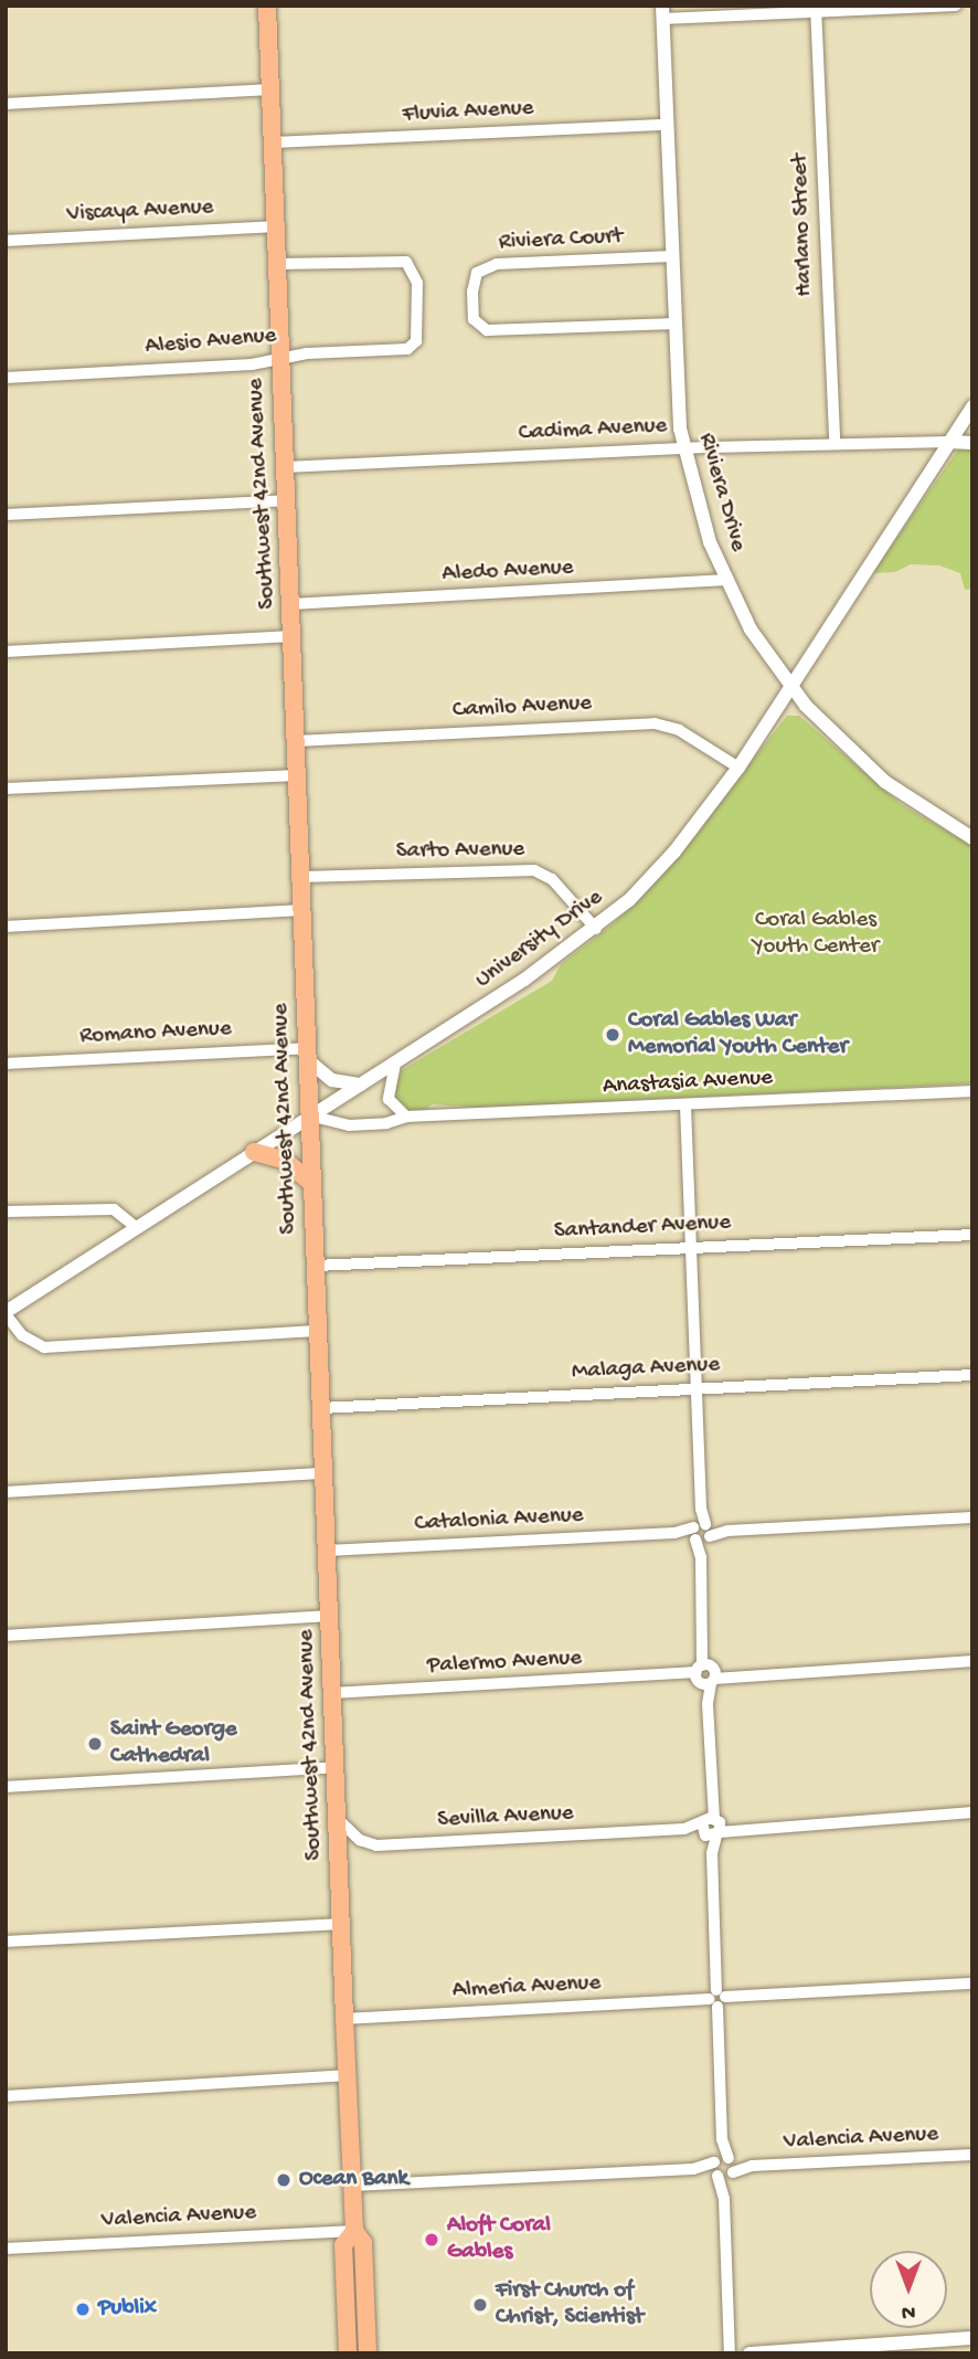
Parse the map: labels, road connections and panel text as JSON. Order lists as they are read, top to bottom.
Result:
{
  "streets": {
    "main road": ["Southwest 42nd Avenue"],
    "street": [
      "Fluvia Avenue",
      "Viscaya Avenue",
      "Harlano Street",
      "Riviera Court",
      "Alesio Avenue",
      "Cadima Avenue",
      "Riviera Drive",
      "Aledo Avenue",
      "Camilo Avenue",
      "Sarto Avenue",
      "University Drive",
      "Romano Avenue",
      "Anastasia Avenue",
      "Santander Avenue",
      "Malaga Avenue",
      "Catalonia Avenue",
      "Palermo Avenue",
      "Sevilla Avenue",
      "Almeria Avenue",
      "Valencia Avenue"
    ]
  },
  "crossings": [
    ["Fluvia Avenue", "Riviera Drive"],
    ["Fluvia Avenue", "Southwest 42nd Avenue"],
    ["Viscaya Avenue", "Southwest 42nd Avenue"],
    ["Harlano Street", "Cadima Avenue"],
    ["Riviera Court", "Riviera Drive"],
    ["Alesio Avenue", "Southwest 42nd Avenue"],
    ["Cadima Avenue", "Riviera Drive"],
    ["Cadima Avenue", "Southwest 42nd Avenue"],
    ["Cadima Avenue", "University Drive"],
    ["Riviera Drive", "Aledo Avenue"],
    ["Riviera Drive", "University Drive"],
    ["Southwest 42nd Avenue", "Aledo Avenue"],
    ["Southwest 42nd Avenue", "Camilo Avenue"],
    ["Southwest 42nd Avenue", "Sarto Avenue"],
    ["Southwest 42nd Avenue", "University Drive"],
    ["Southwest 42nd Avenue", "Romano Avenue"],
    ["Southwest 42nd Avenue", "Anastasia Avenue"],
    ["Southwest 42nd Avenue", "Santander Avenue"],
    ["Southwest 42nd Avenue", "Malaga Avenue"],
    ["Southwest 42nd Avenue", "Catalonia Avenue"],
    ["Southwest 42nd Avenue", "Palermo Avenue"],
    ["Southwest 42nd Avenue", "Sevilla Avenue"],
    ["Southwest 42nd Avenue", "Almeria Avenue"],
    ["Southwest 42nd Avenue", "Valencia Avenue"],
    ["Camilo Avenue", "University Drive"],
    ["Sarto Avenue", "University Drive"],
    ["University Drive", "Anastasia Avenue"]
  ],
  "parks": ["Coral Gables Youth Center"],
  "places": [
    "Coral Gables War Memorial Youth Center",
    "Saint George Cathedral",
    "Ocean Bank",
    "Aloft Coral Gables",
    "First Church of Christ, Scientist",
    "Publix"
  ],
  "north": "bottom"
}
